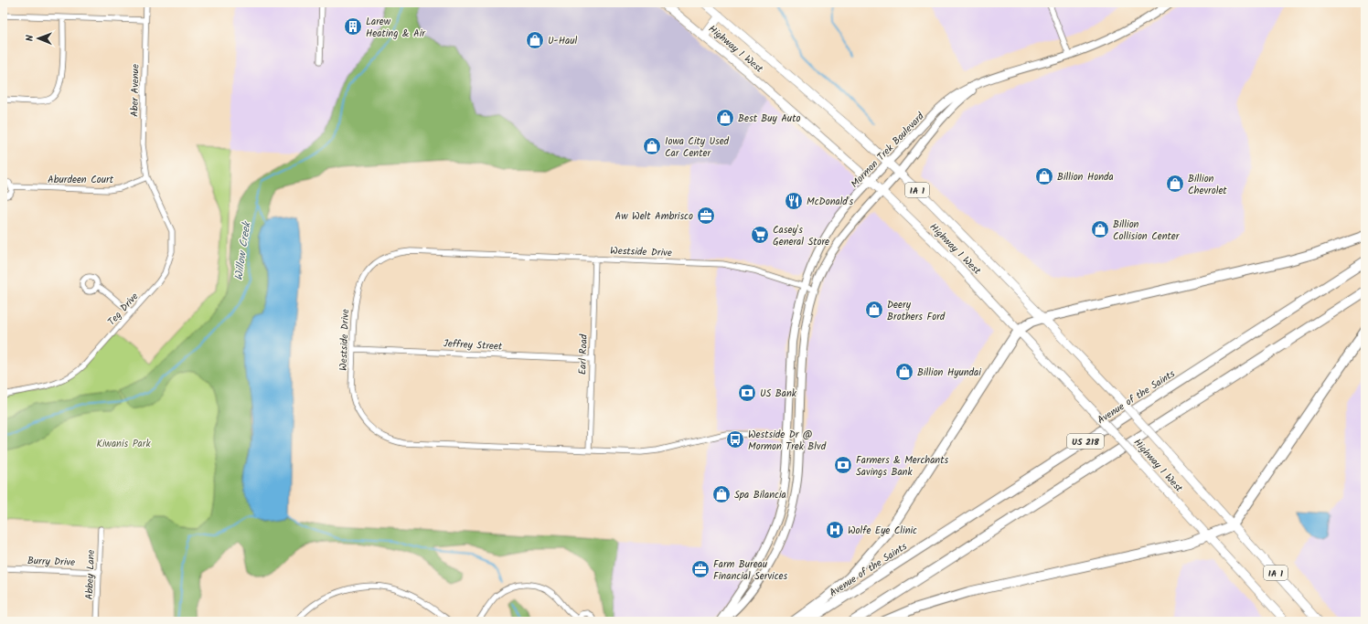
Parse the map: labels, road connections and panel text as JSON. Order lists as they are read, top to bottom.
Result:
{
  "streets": {
    "highway": ["Avenue of the Saints", "US 218"],
    "main road": ["Highway 1 West", "Mormon Trek Boulevard", "IA 1"],
    "street": [
      "Aber Avenue",
      "Aburdeen Court",
      "Westside Drive",
      "Teg Drive",
      "Jeffrey Street",
      "Earl Road",
      "Burry Drive",
      "Abbey Lane"
    ]
  },
  "crossings": [
    ["Highway 1 West", "Mormon Trek Boulevard"],
    ["Highway 1 West", "IA 1"],
    ["Aber Avenue", "Aburdeen Court"],
    ["Aber Avenue", "Teg Drive"],
    ["Mormon Trek Boulevard", "Westside Drive"],
    ["Aburdeen Court", "Teg Drive"],
    ["Westside Drive", "Jeffrey Street"],
    ["Westside Drive", "Earl Road"],
    ["Jeffrey Street", "Earl Road"],
    ["Burry Drive", "Abbey Lane"]
  ],
  "water": ["Willow Creek"],
  "parks": ["Kiwanis Park"],
  "places": {
    "building": ["Larew Heating & Air"],
    "shop": [
      "U-Haul",
      "Best Buy Auto",
      "Iowa City Used Car Center",
      "Billion Honda",
      "Billion Chevrolet",
      "Billion Collision Center",
      "Deery Brothers Ford",
      "Billion Hyundai",
      "Spa Bilancia"
    ],
    "restaurant": ["McDonald's"],
    "office": ["Aw Welt Ambrisco", "Farm Bureau Financial Services"],
    "supermarket": ["Casey's General Store"],
    "bank": ["US Bank", "Farmers & Merchants Savings Bank"],
    "bus stop": ["Westside Dr @ Mormon Trek Blvd"],
    "hospital": ["Wolfe Eye Clinic"]
  },
  "north": "left"
}
